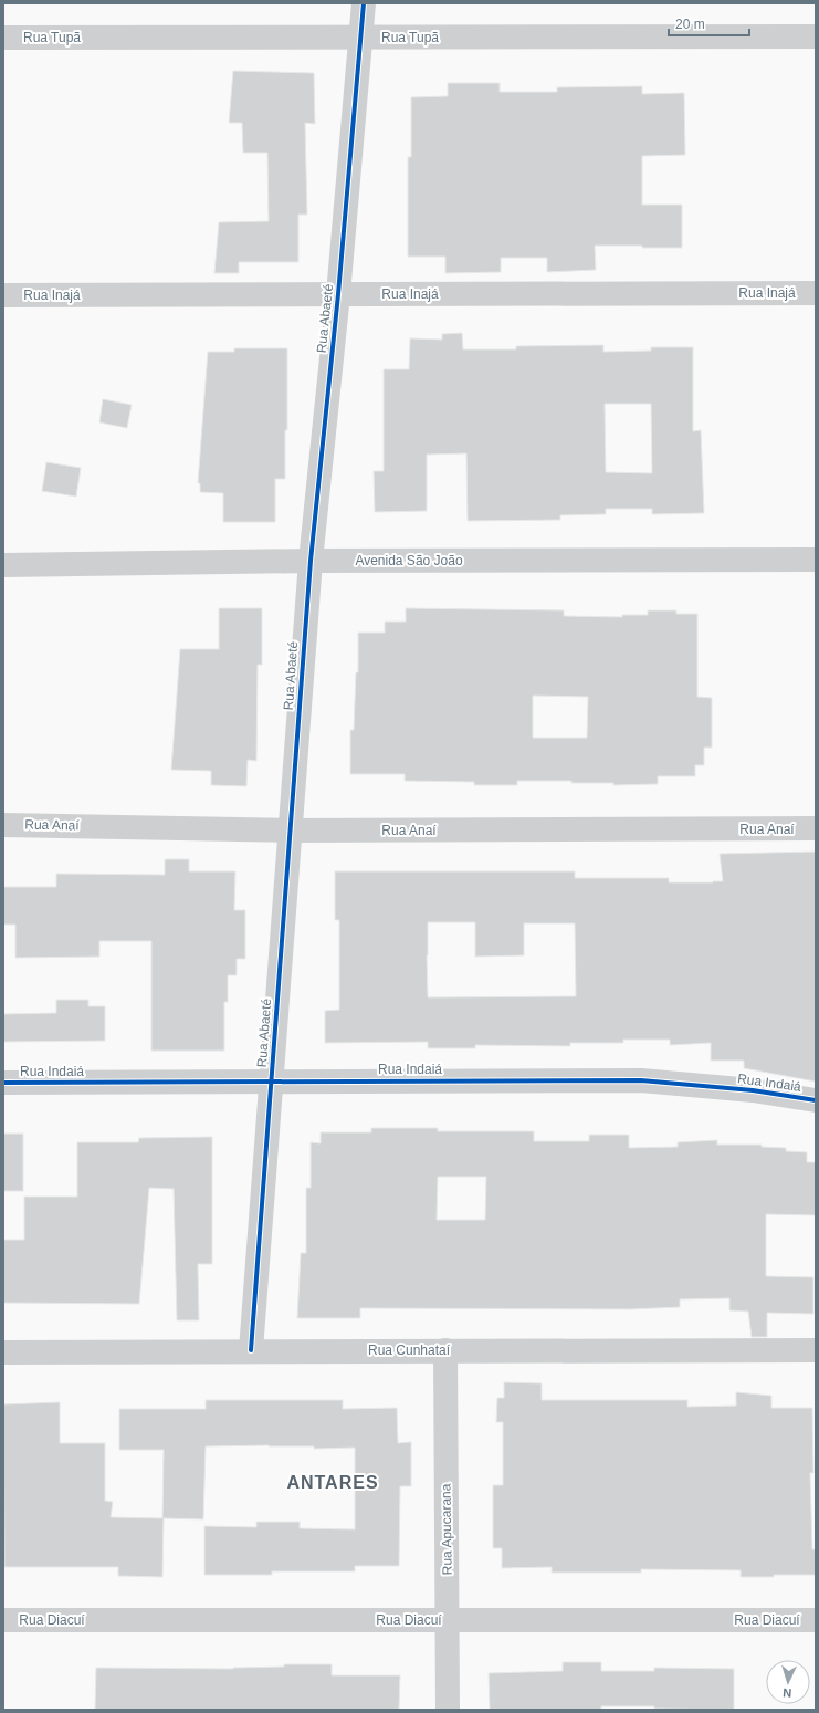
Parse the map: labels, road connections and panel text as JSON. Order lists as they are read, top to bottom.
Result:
{
  "streets": {
    "street": [
      "Rua Tupã",
      "Rua Inajá",
      "Rua Abaeté",
      "Avenida São João",
      "Rua Anaí",
      "Rua Indaiá",
      "Rua Cunhataí",
      "Rua Apucarana",
      "Rua Diacuí"
    ]
  },
  "crossings": [
    ["Rua Tupã", "Rua Abaeté"],
    ["Rua Inajá", "Rua Abaeté"],
    ["Rua Abaeté", "Avenida São João"],
    ["Rua Abaeté", "Rua Anaí"],
    ["Rua Abaeté", "Rua Indaiá"],
    ["Rua Abaeté", "Rua Cunhataí"],
    ["Rua Cunhataí", "Rua Apucarana"],
    ["Rua Apucarana", "Rua Diacuí"]
  ],
  "districts": ["ANTARES"],
  "scale_bar": "20 m",
  "north": "bottom"
}
